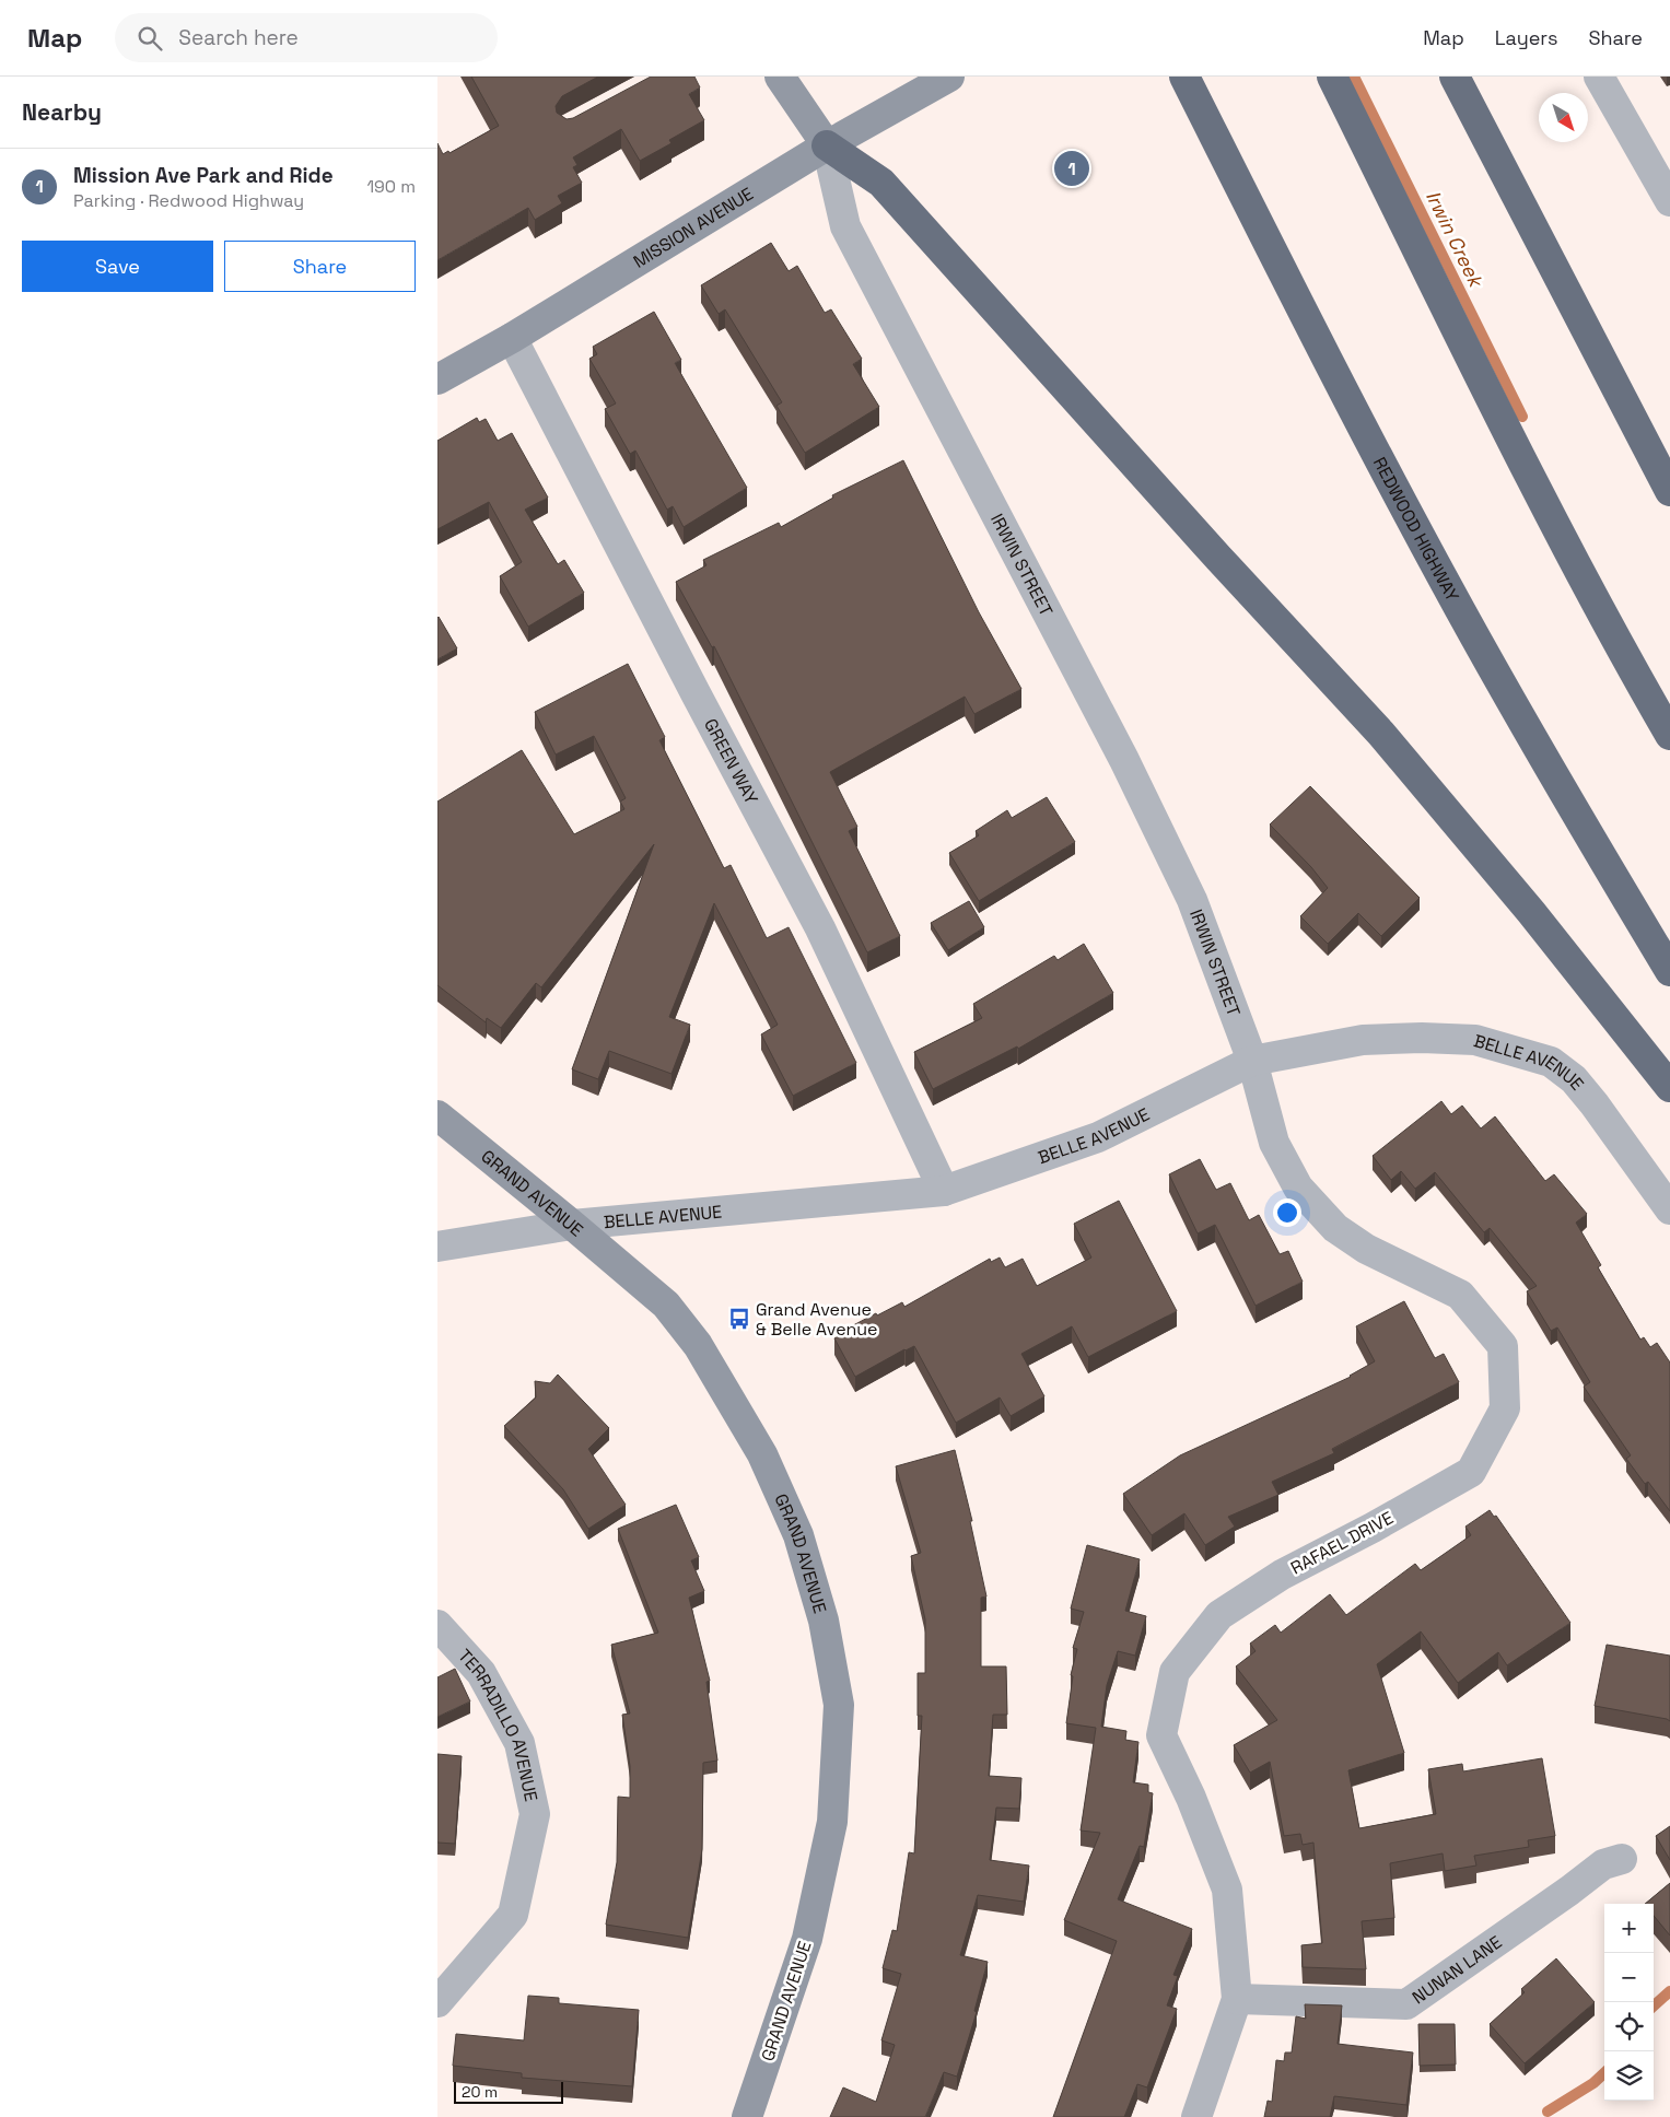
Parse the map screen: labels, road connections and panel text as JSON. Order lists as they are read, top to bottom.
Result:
{
  "streets": {
    "highway": ["REDWOOD HIGHWAY"],
    "street": [
      "MISSION AVENUE",
      "IRWIN STREET",
      "GREEN WAY",
      "BELLE AVENUE",
      "GRAND AVENUE",
      "RAFAEL DRIVE",
      "TERRADILLO AVENUE",
      "NUNAN LANE"
    ]
  },
  "crossings": [
    ["MISSION AVENUE", "IRWIN STREET"],
    ["MISSION AVENUE", "GREEN WAY"],
    ["IRWIN STREET", "BELLE AVENUE"],
    ["IRWIN STREET", "RAFAEL DRIVE"],
    ["GREEN WAY", "BELLE AVENUE"],
    ["BELLE AVENUE", "GRAND AVENUE"],
    ["BELLE AVENUE", "RAFAEL DRIVE"],
    ["RAFAEL DRIVE", "NUNAN LANE"]
  ],
  "water": ["Irwin Creek"],
  "places": {
    "bus stop": ["Grand Avenue & Belle Avenue"]
  },
  "scale_bar": "20 m",
  "north": "bottom right",
  "page": {
    "header": "Map",
    "search": "Search here",
    "nav": ["Map", "Layers", "Share"],
    "heading": "Nearby",
    "list": [
      {
        "mark": "1",
        "name": "Mission Ave Park and Ride",
        "note": "Parking · Redwood Highway",
        "value": "190 m"
      }
    ],
    "pins": "1",
    "buttons": ["Save", "Share"],
    "map_buttons": ["+", "−"],
    "scale": "20 m"
  }
}
